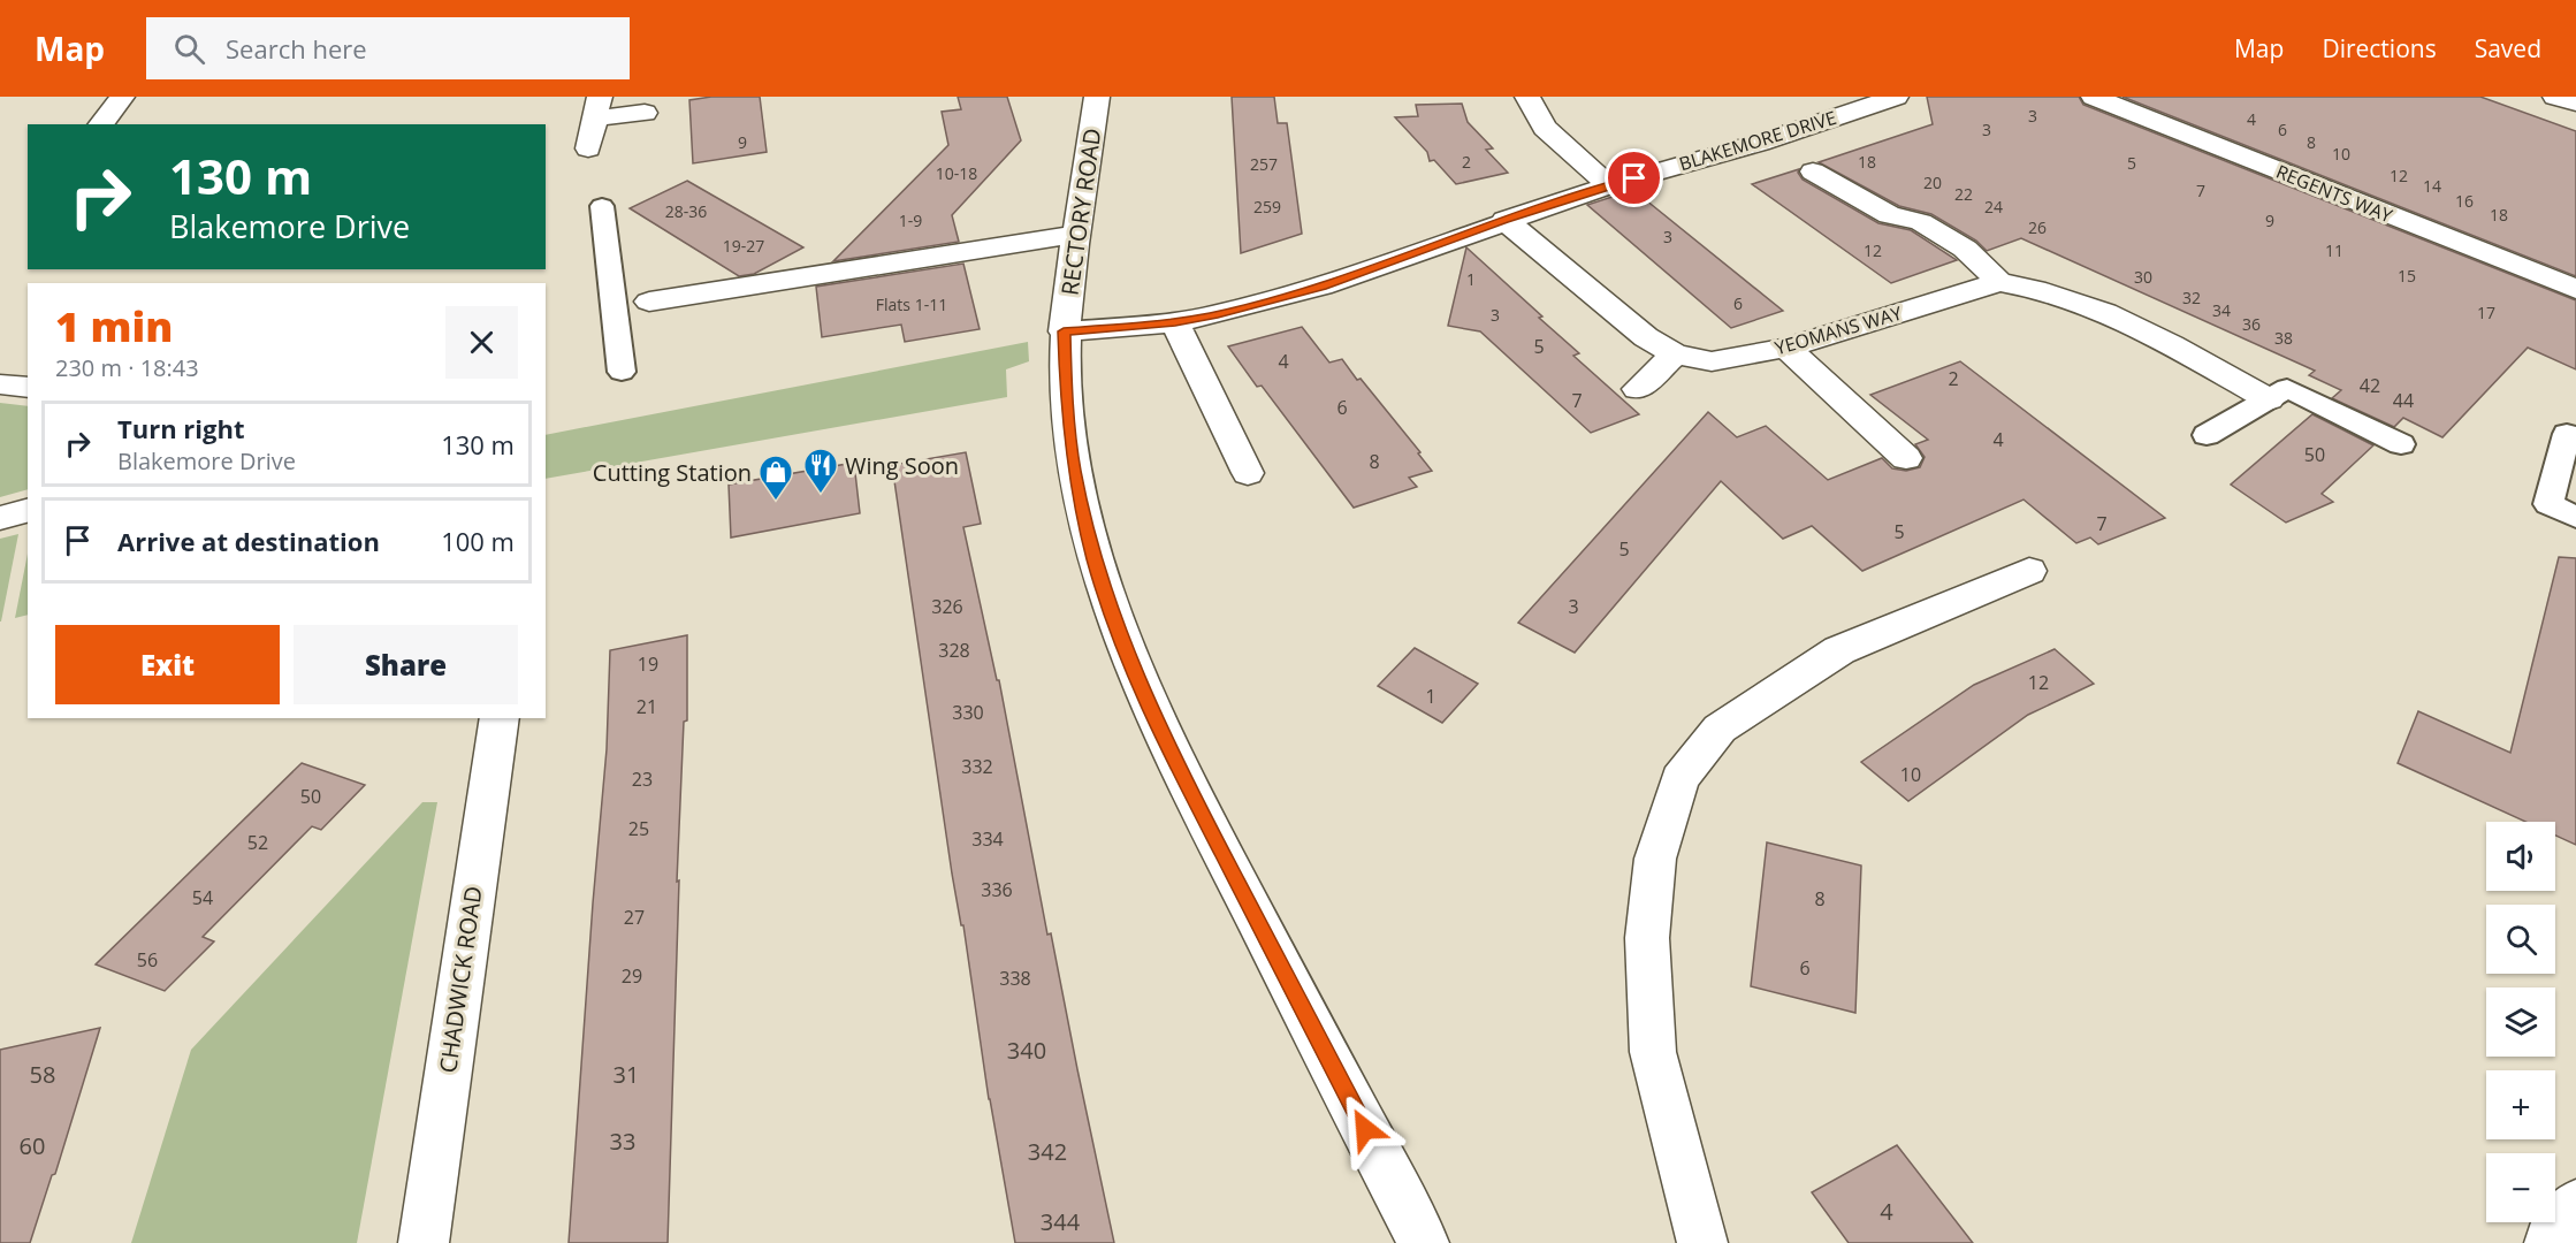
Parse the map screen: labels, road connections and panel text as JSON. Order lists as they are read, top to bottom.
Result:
{
  "streets": {
    "street": [
      "BLAKEMORE DRIVE",
      "REGENTS WAY",
      "RECTORY ROAD",
      "YEOMANS WAY",
      "CHADWICK ROAD"
    ]
  },
  "crossings": [
    ["BLAKEMORE DRIVE", "RECTORY ROAD"],
    ["BLAKEMORE DRIVE", "YEOMANS WAY"]
  ],
  "places": {
    "restaurant": ["Wing Soon"],
    "shop": ["Cutting Station"]
  },
  "house_numbers": [
    "3",
    "4",
    "3",
    "6",
    "9",
    "8",
    "10",
    "2",
    "18",
    "5",
    "257",
    "10-18",
    "12",
    "20",
    "14",
    "7",
    "22",
    "16",
    "259",
    "24",
    "28-36",
    "18",
    "1-9",
    "9",
    "26",
    "3",
    "19-27",
    "12",
    "11",
    "15",
    "30",
    "1",
    "32",
    "6",
    "Flats 1-11",
    "34",
    "17",
    "3",
    "36",
    "38",
    "5",
    "4",
    "2",
    "42",
    "7",
    "44",
    "6",
    "4",
    "50",
    "8",
    "7",
    "5",
    "5",
    "326",
    "3",
    "328",
    "19",
    "12",
    "1",
    "21",
    "330",
    "332",
    "10",
    "23",
    "50",
    "25",
    "334",
    "52",
    "336",
    "54",
    "8",
    "27",
    "56",
    "6",
    "29",
    "338",
    "340",
    "58",
    "31",
    "33",
    "60",
    "342",
    "4",
    "344"
  ],
  "page": {
    "header": "Map",
    "search": "Search here",
    "nav": ["Map", "Directions", "Saved"],
    "turn": ["130 m", "Blakemore Drive"],
    "heading": ["1 min", "230 m · 18:43"],
    "list": [
      {
        "name": "Turn right",
        "note": "Blakemore Drive",
        "value": "130 m"
      },
      {
        "name": "Arrive at destination",
        "value": "100 m"
      }
    ],
    "buttons": ["Exit", "Share"],
    "map_buttons": ["+", "−"]
  }
}
